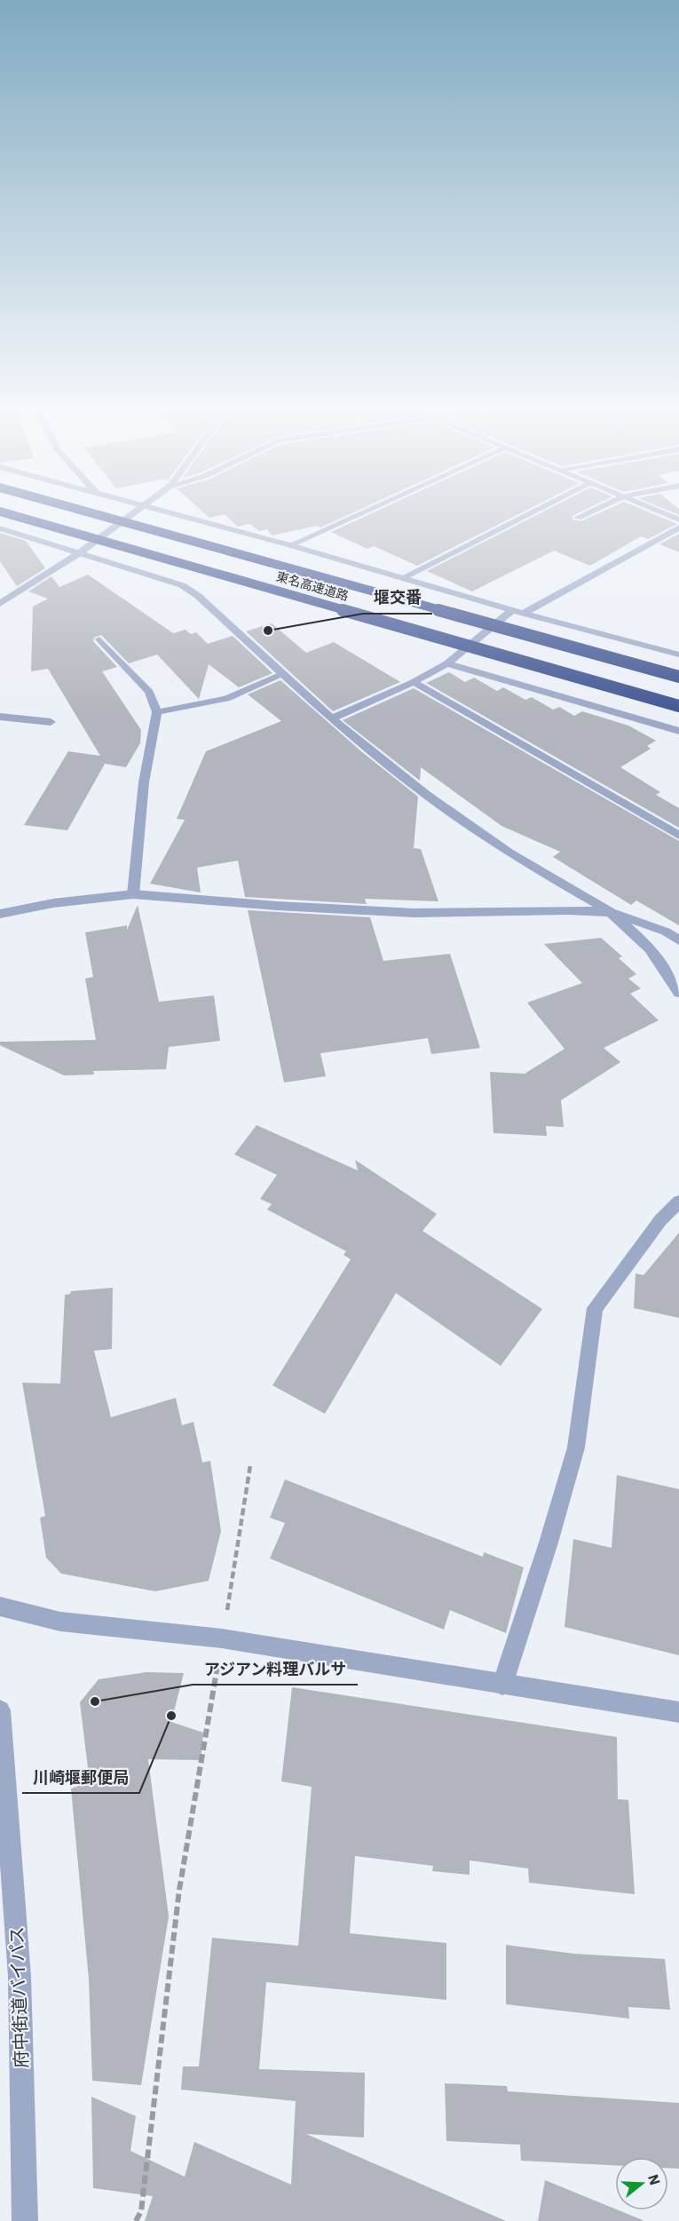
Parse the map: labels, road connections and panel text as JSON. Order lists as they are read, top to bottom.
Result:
{
  "streets": {
    "highway": ["東名高速道路"],
    "street": ["府中街道バイパス"]
  },
  "places": ["堰交番", "アジアン料理バルサ", "川崎堰郵便局"],
  "north": "right"
}
